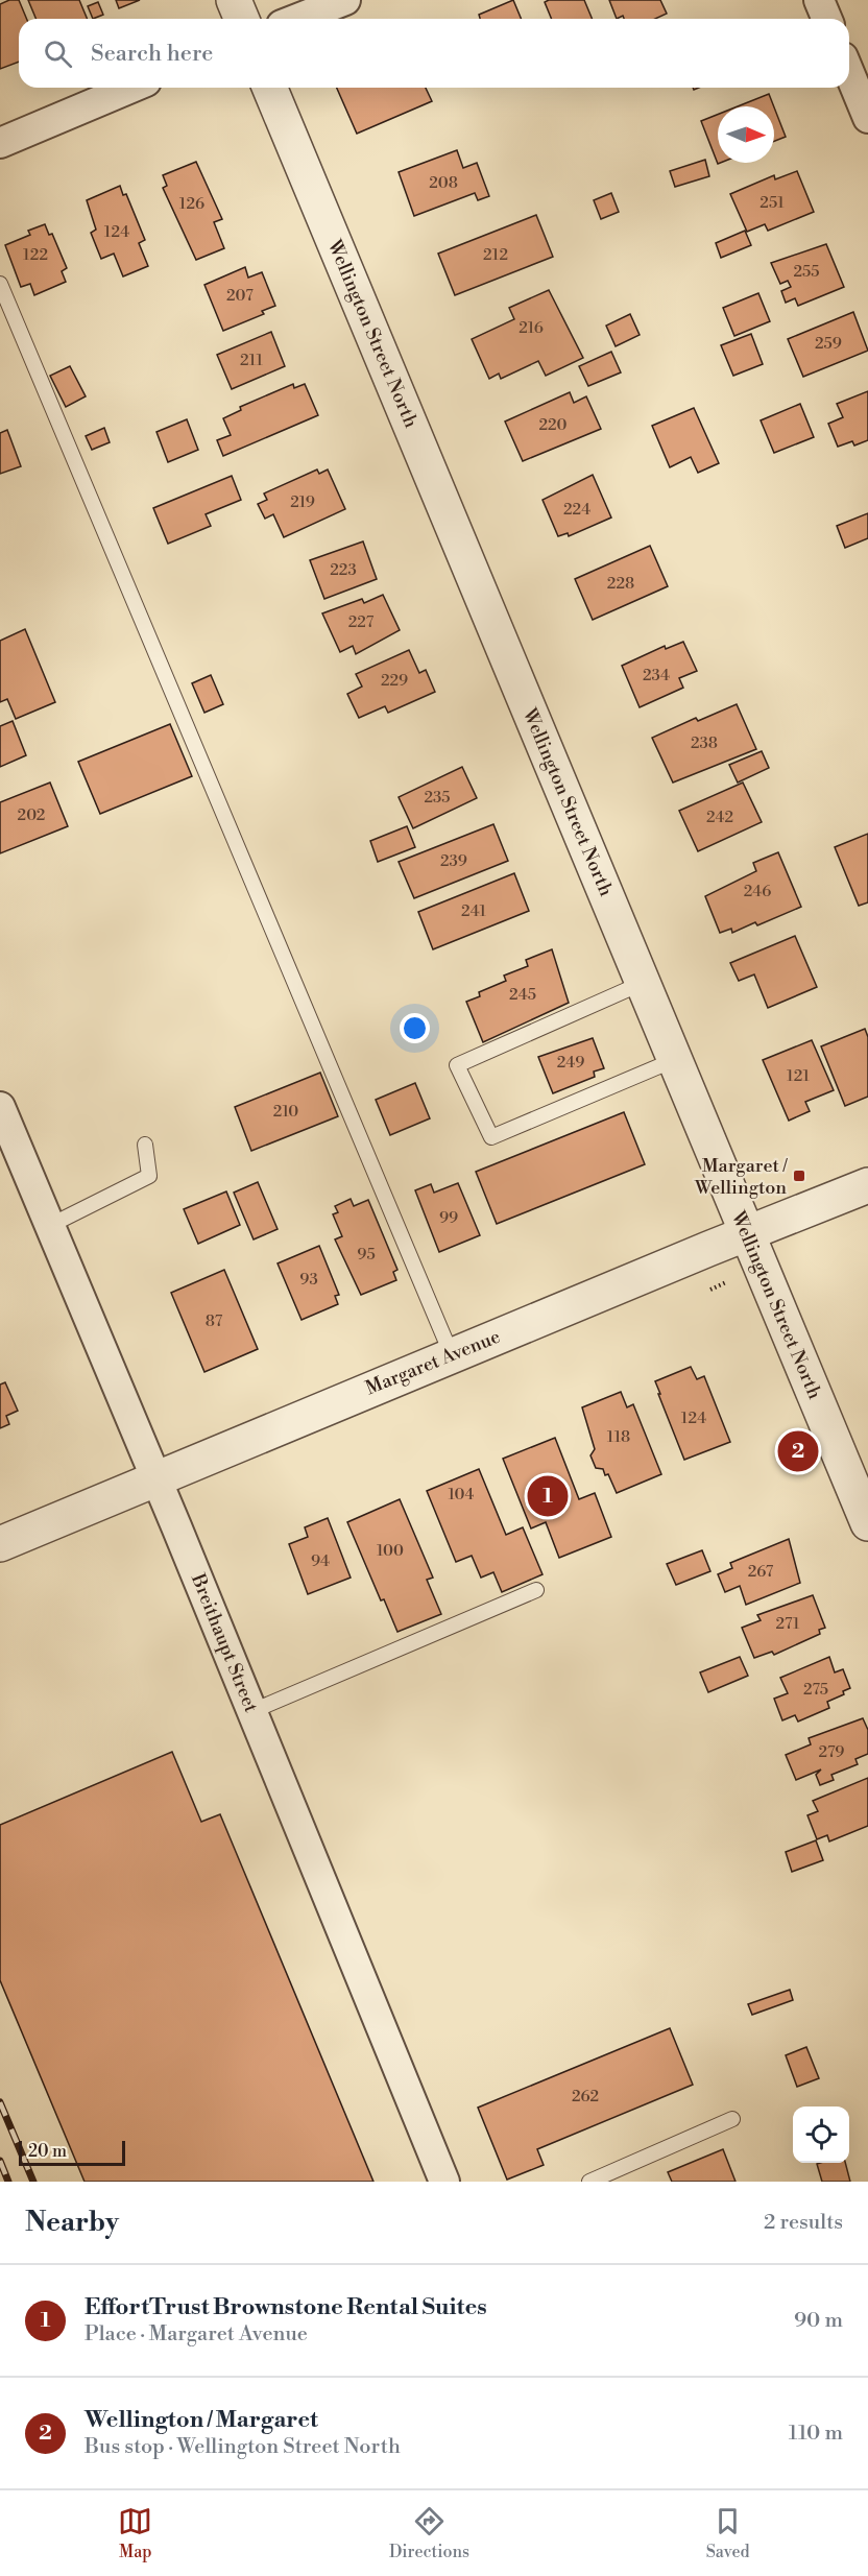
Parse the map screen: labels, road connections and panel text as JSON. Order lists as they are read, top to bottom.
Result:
{
  "streets": {
    "street": ["Wellington Street North", "Margaret Avenue", "Breithaupt Street"]
  },
  "crossings": [
    ["Wellington Street North", "Margaret Avenue"],
    ["Margaret Avenue", "Breithaupt Street"]
  ],
  "places": {
    "transit": ["Margaret / Wellington"]
  },
  "house_numbers": [
    "208",
    "251",
    "126",
    "124",
    "122",
    "212",
    "255",
    "207",
    "216",
    "259",
    "211",
    "220",
    "219",
    "224",
    "223",
    "228",
    "227",
    "234",
    "229",
    "238",
    "235",
    "202",
    "242",
    "239",
    "246",
    "241",
    "245",
    "249",
    "121",
    "210",
    "99",
    "95",
    "93",
    "87",
    "124",
    "118",
    "104",
    "100",
    "94",
    "267",
    "271",
    "275",
    "279",
    "262"
  ],
  "scale_bar": "20 m",
  "north": "right",
  "page": {
    "search": "Search here",
    "pins": ["2", "1"],
    "scale": "20 m",
    "heading": ["Nearby", "2 results"],
    "list": [
      {
        "mark": "1",
        "name": "EffortTrust Brownstone Rental Suites",
        "note": "Place · Margaret Avenue",
        "value": "90 m"
      },
      {
        "mark": "2",
        "name": "Wellington / Margaret",
        "note": "Bus stop · Wellington Street North",
        "value": "110 m"
      }
    ],
    "nav": ["Map", "Directions", "Saved"]
  }
}
